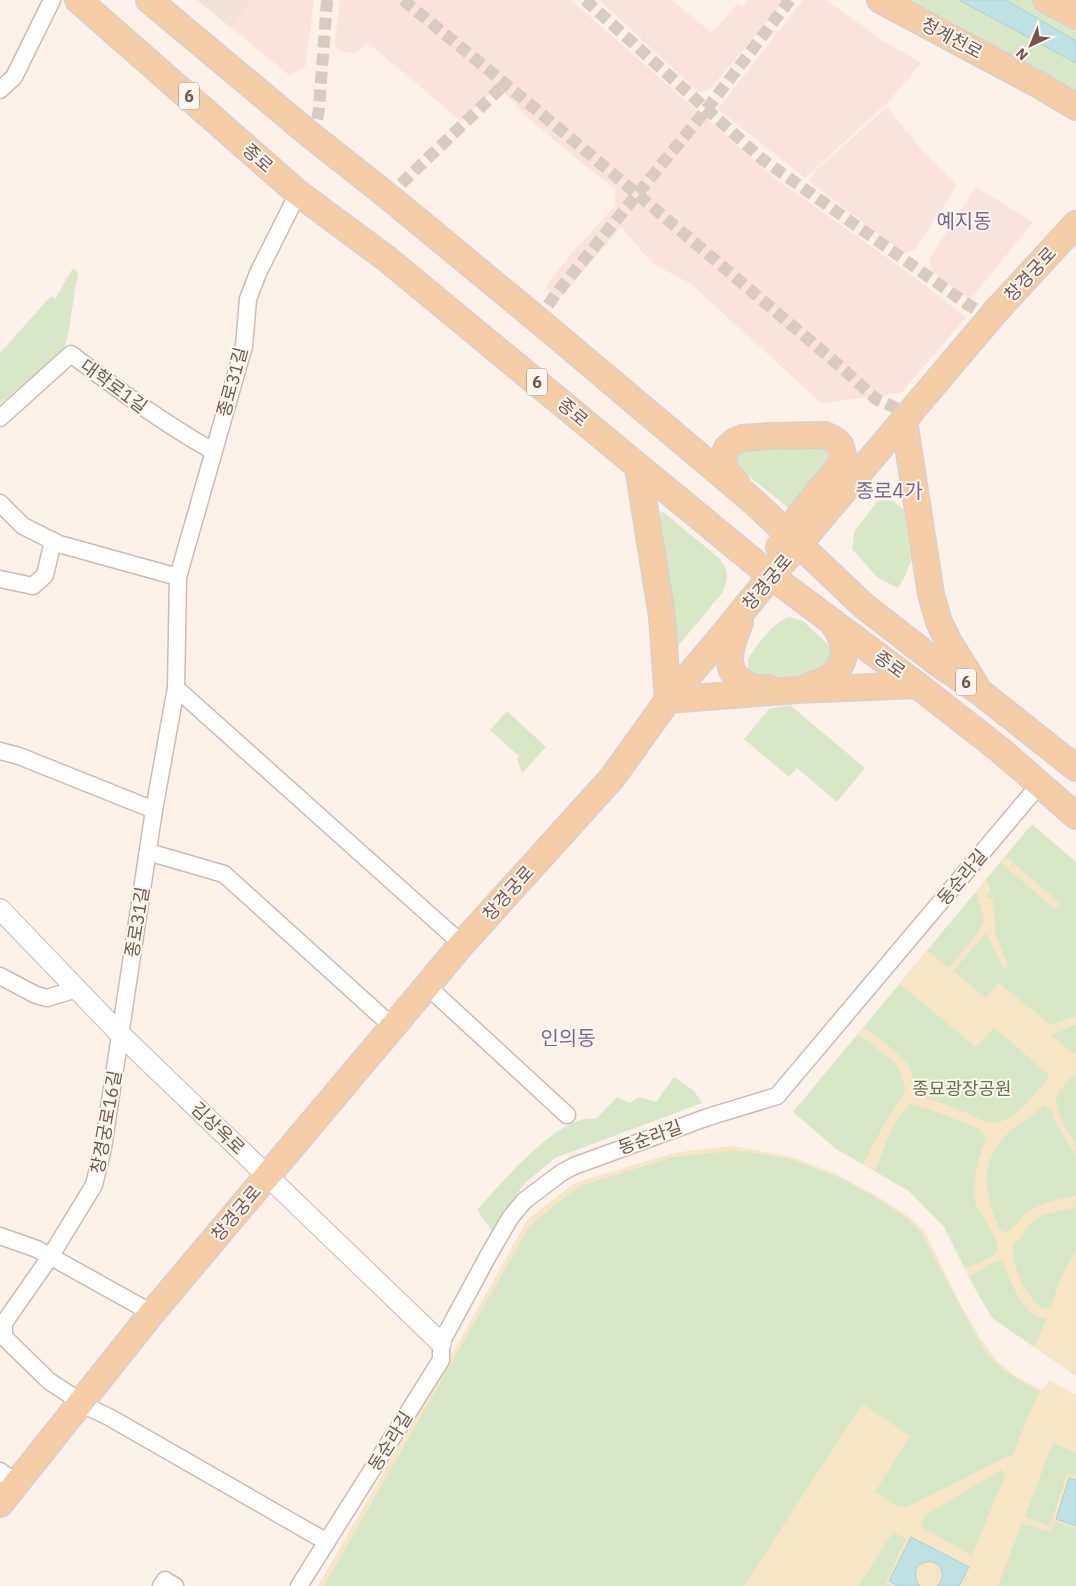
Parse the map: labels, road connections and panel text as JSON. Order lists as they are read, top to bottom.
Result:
{
  "streets": {
    "main road": [
      "청계천로",
      "6",
      "종로",
      "창경궁로"
    ],
    "street": [
      "종로31길",
      "대학로1길",
      "동순라길",
      "창경궁로16길"
    ]
  },
  "crossings": [
    ["종로", "창경궁로"],
    ["종로", "종로31길"],
    ["종로", "동순라길"],
    ["종로31길", "대학로1길"],
    ["종로31길", "창경궁로16길"]
  ],
  "districts": ["예지동", "종로4가", "인의동"],
  "parks": ["종묘광장공원"],
  "north": "bottom left"
}
